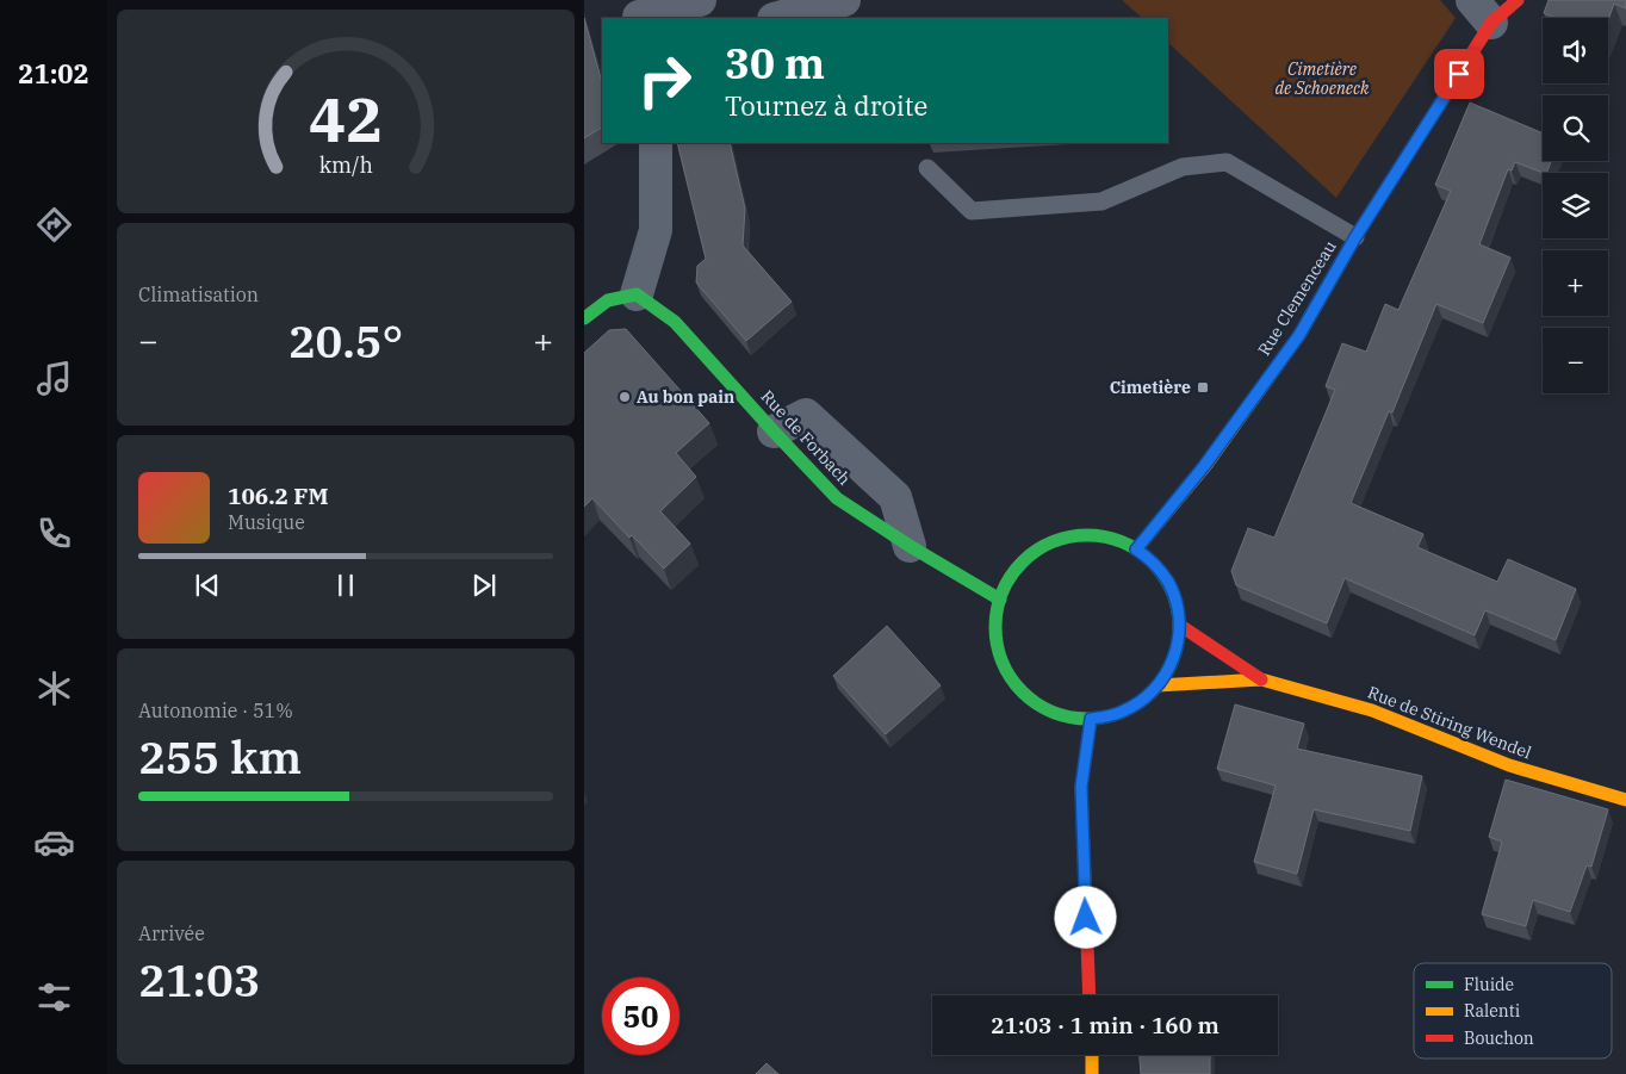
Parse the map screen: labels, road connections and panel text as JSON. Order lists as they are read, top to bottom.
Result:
{
  "streets": {
    "main road": ["Rue Clemenceau", "Rue de Forbach", "Rue de Stiring Wendel"]
  },
  "crossings": [
    ["Rue Clemenceau", "Rue de Stiring Wendel"]
  ],
  "parks": ["Cimetière de Schoeneck"],
  "places": {
    "transit": ["Cimetière"],
    "other": ["Au bon pain"]
  },
  "legend": ["Fluide", "Ralenti", "Bouchon"],
  "page": {
    "tabs": "21:02",
    "map_buttons": ["+", "−"],
    "turn": ["30 m", "Tournez à droite"],
    "tile": [
      "Climatisation",
      ["Autonomie · 51%", "255 km"],
      ["Arrivée", "21:03"]
    ],
    "heat": ["−", "20.5°", "+"],
    "song": ["106.2 FM", "Musique"],
    "limit": "50",
    "trip": "21:03 · 1 min · 160 m",
    "gauge": ["42", "km/h"]
  }
}
